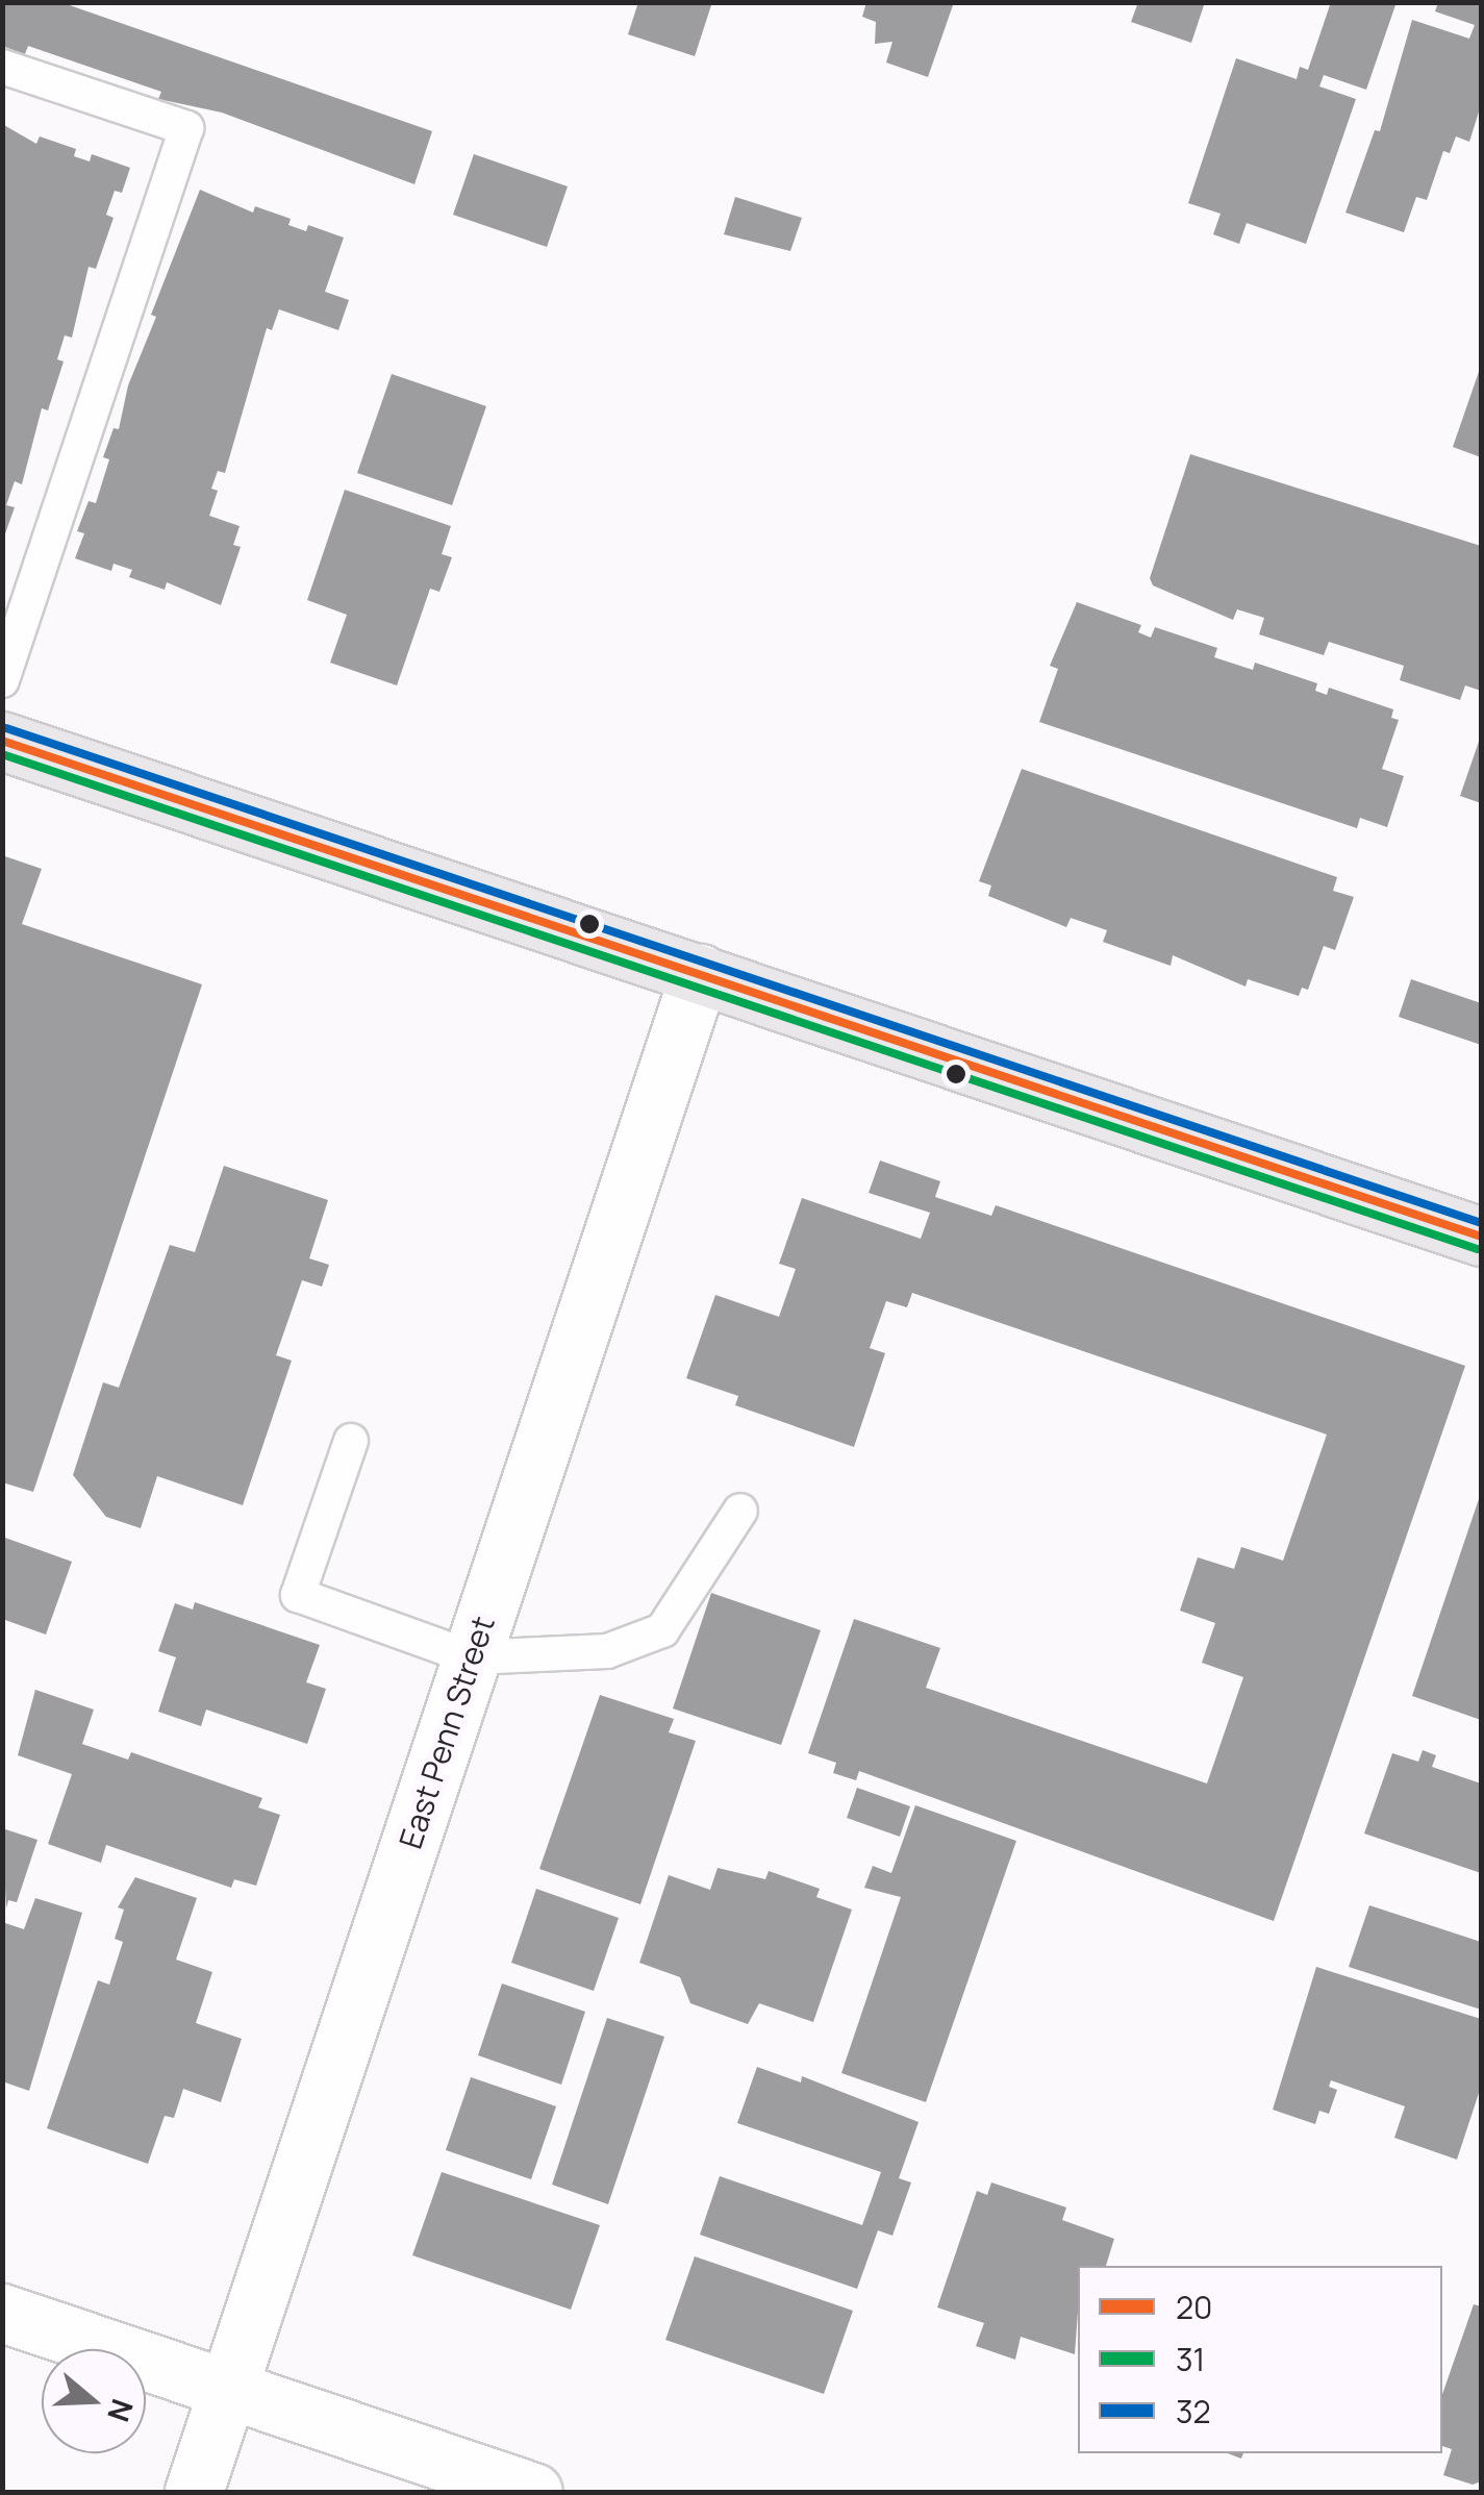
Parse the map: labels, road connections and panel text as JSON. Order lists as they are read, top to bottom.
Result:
{
  "streets": {
    "street": ["East Penn Street"]
  },
  "lines": ["transit line 32", "transit line 20", "transit line 31"],
  "legend": ["20", "31", "32"],
  "north": "right"
}
